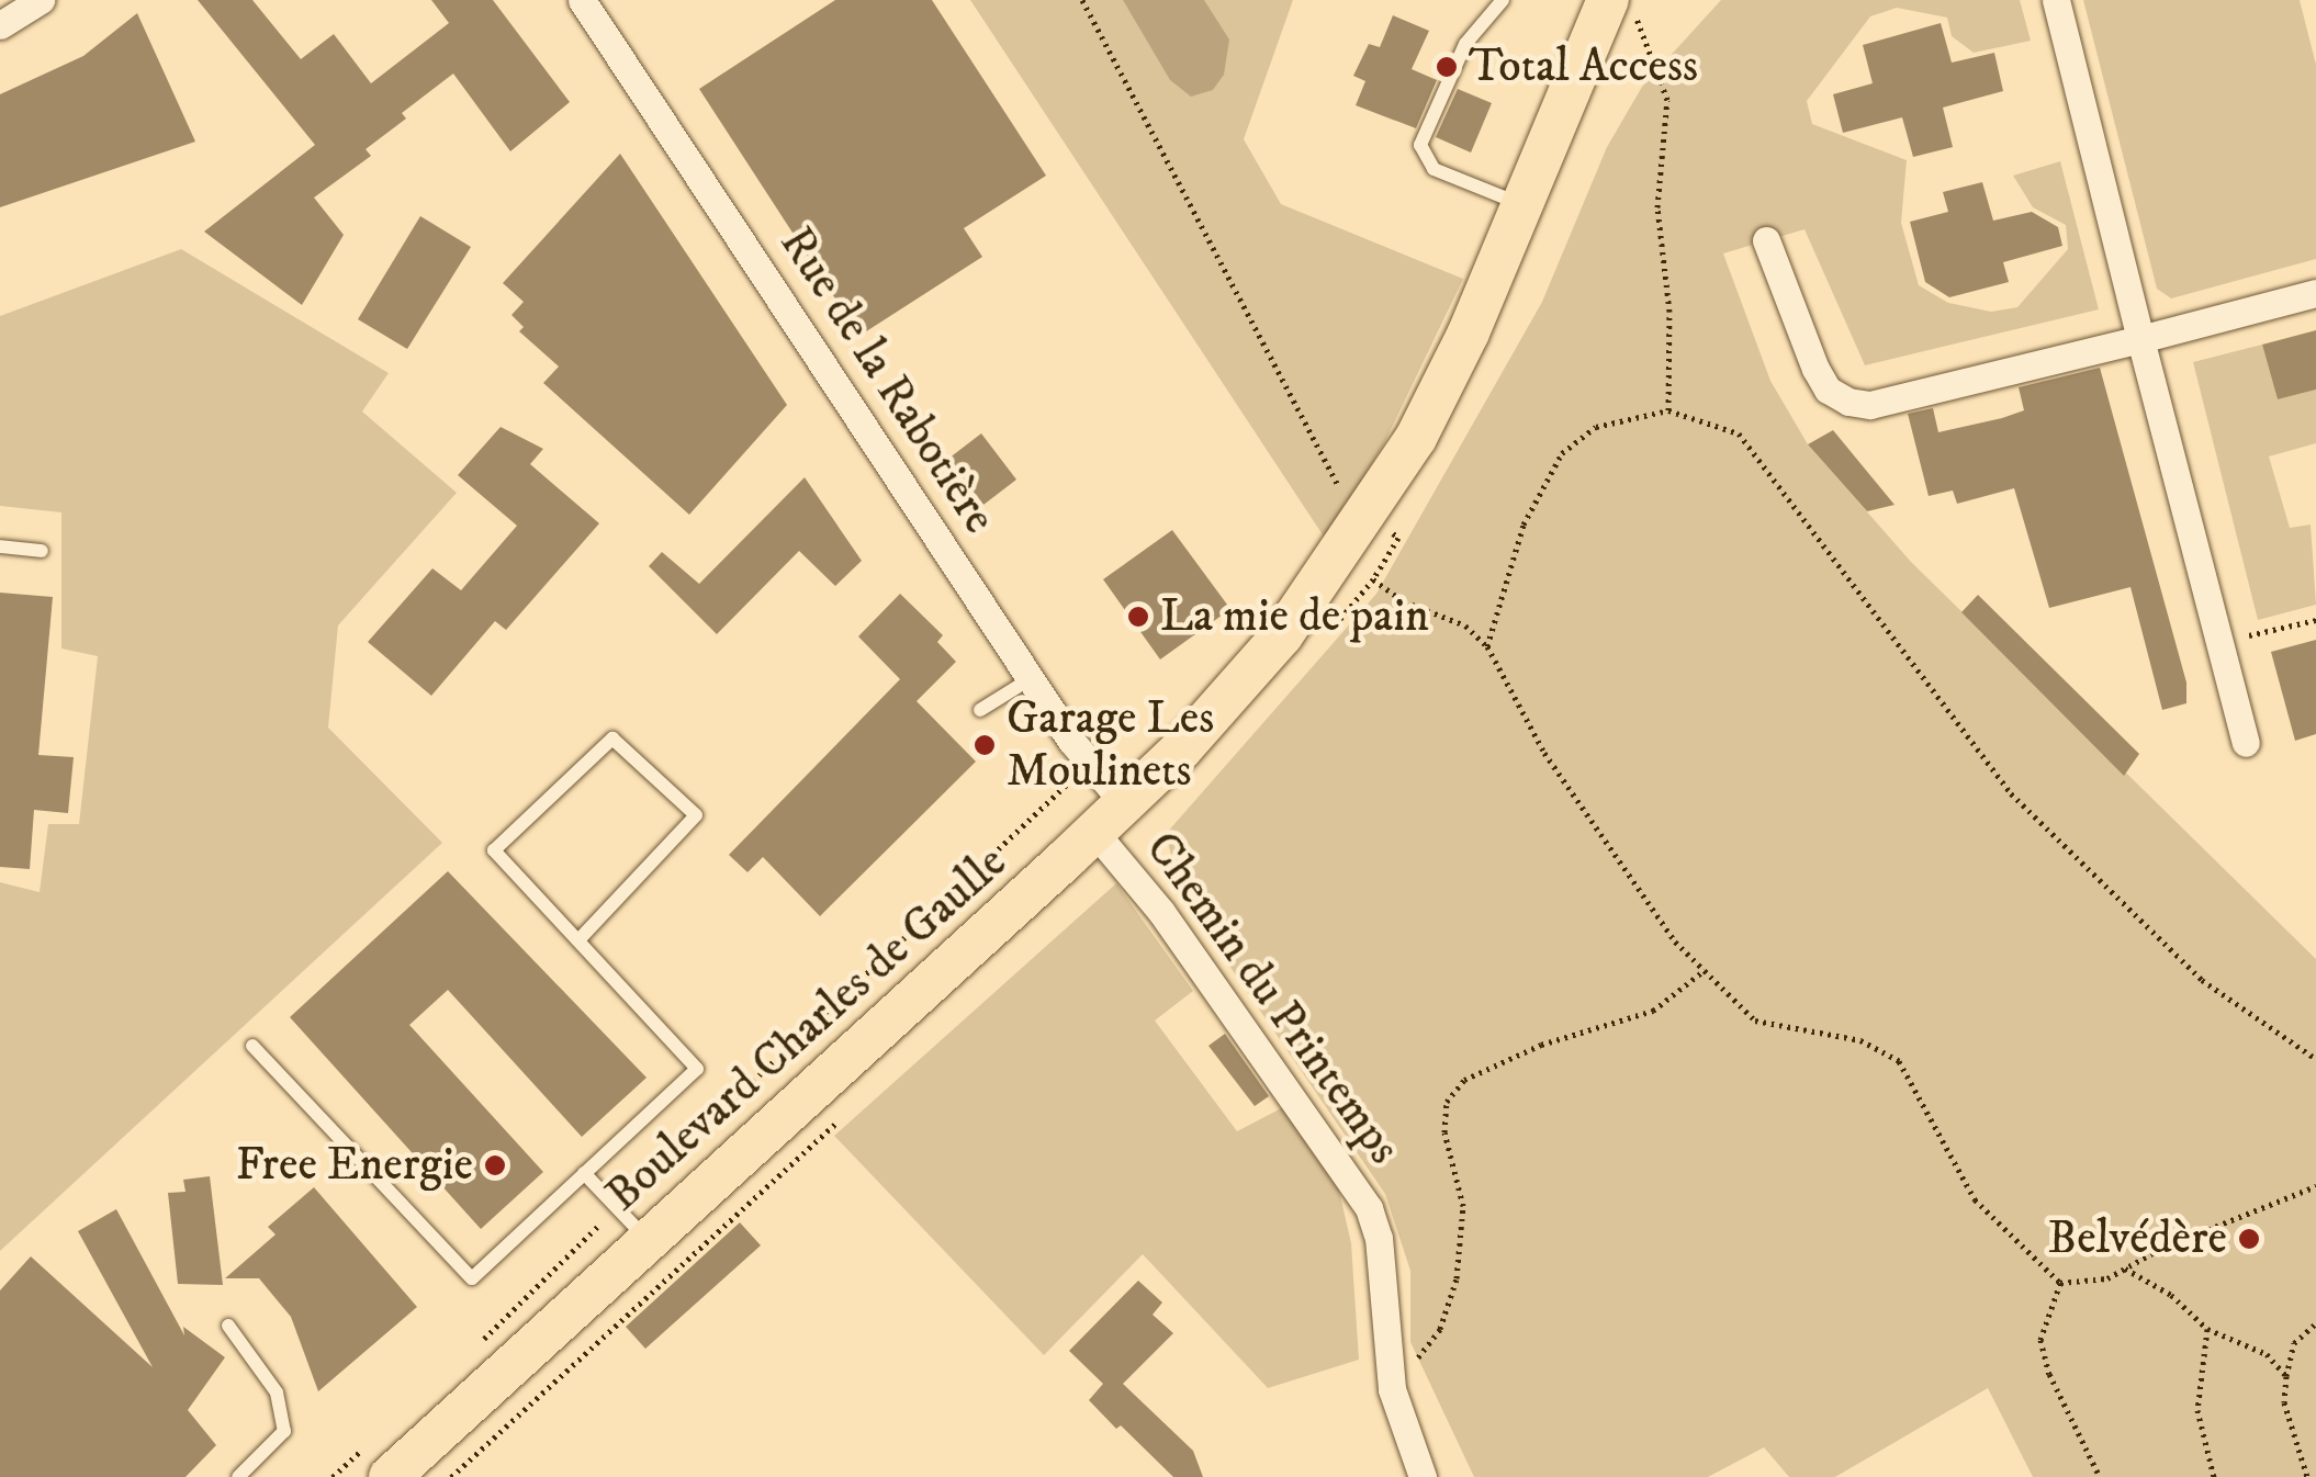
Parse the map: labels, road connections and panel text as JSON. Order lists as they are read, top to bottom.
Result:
{
  "streets": {
    "main road": ["Boulevard Charles de Gaulle"],
    "street": ["Rue de la Rabotière", "Chemin du Printemps"]
  },
  "crossings": [
    ["Rue de la Rabotière", "Chemin du Printemps"],
    ["Rue de la Rabotière", "Boulevard Charles de Gaulle"],
    ["Chemin du Printemps", "Boulevard Charles de Gaulle"]
  ],
  "places": [
    "Total Access",
    "La mie de pain",
    "Garage Les Moulinets",
    "Free Energie",
    "Belvédère"
  ]
}
